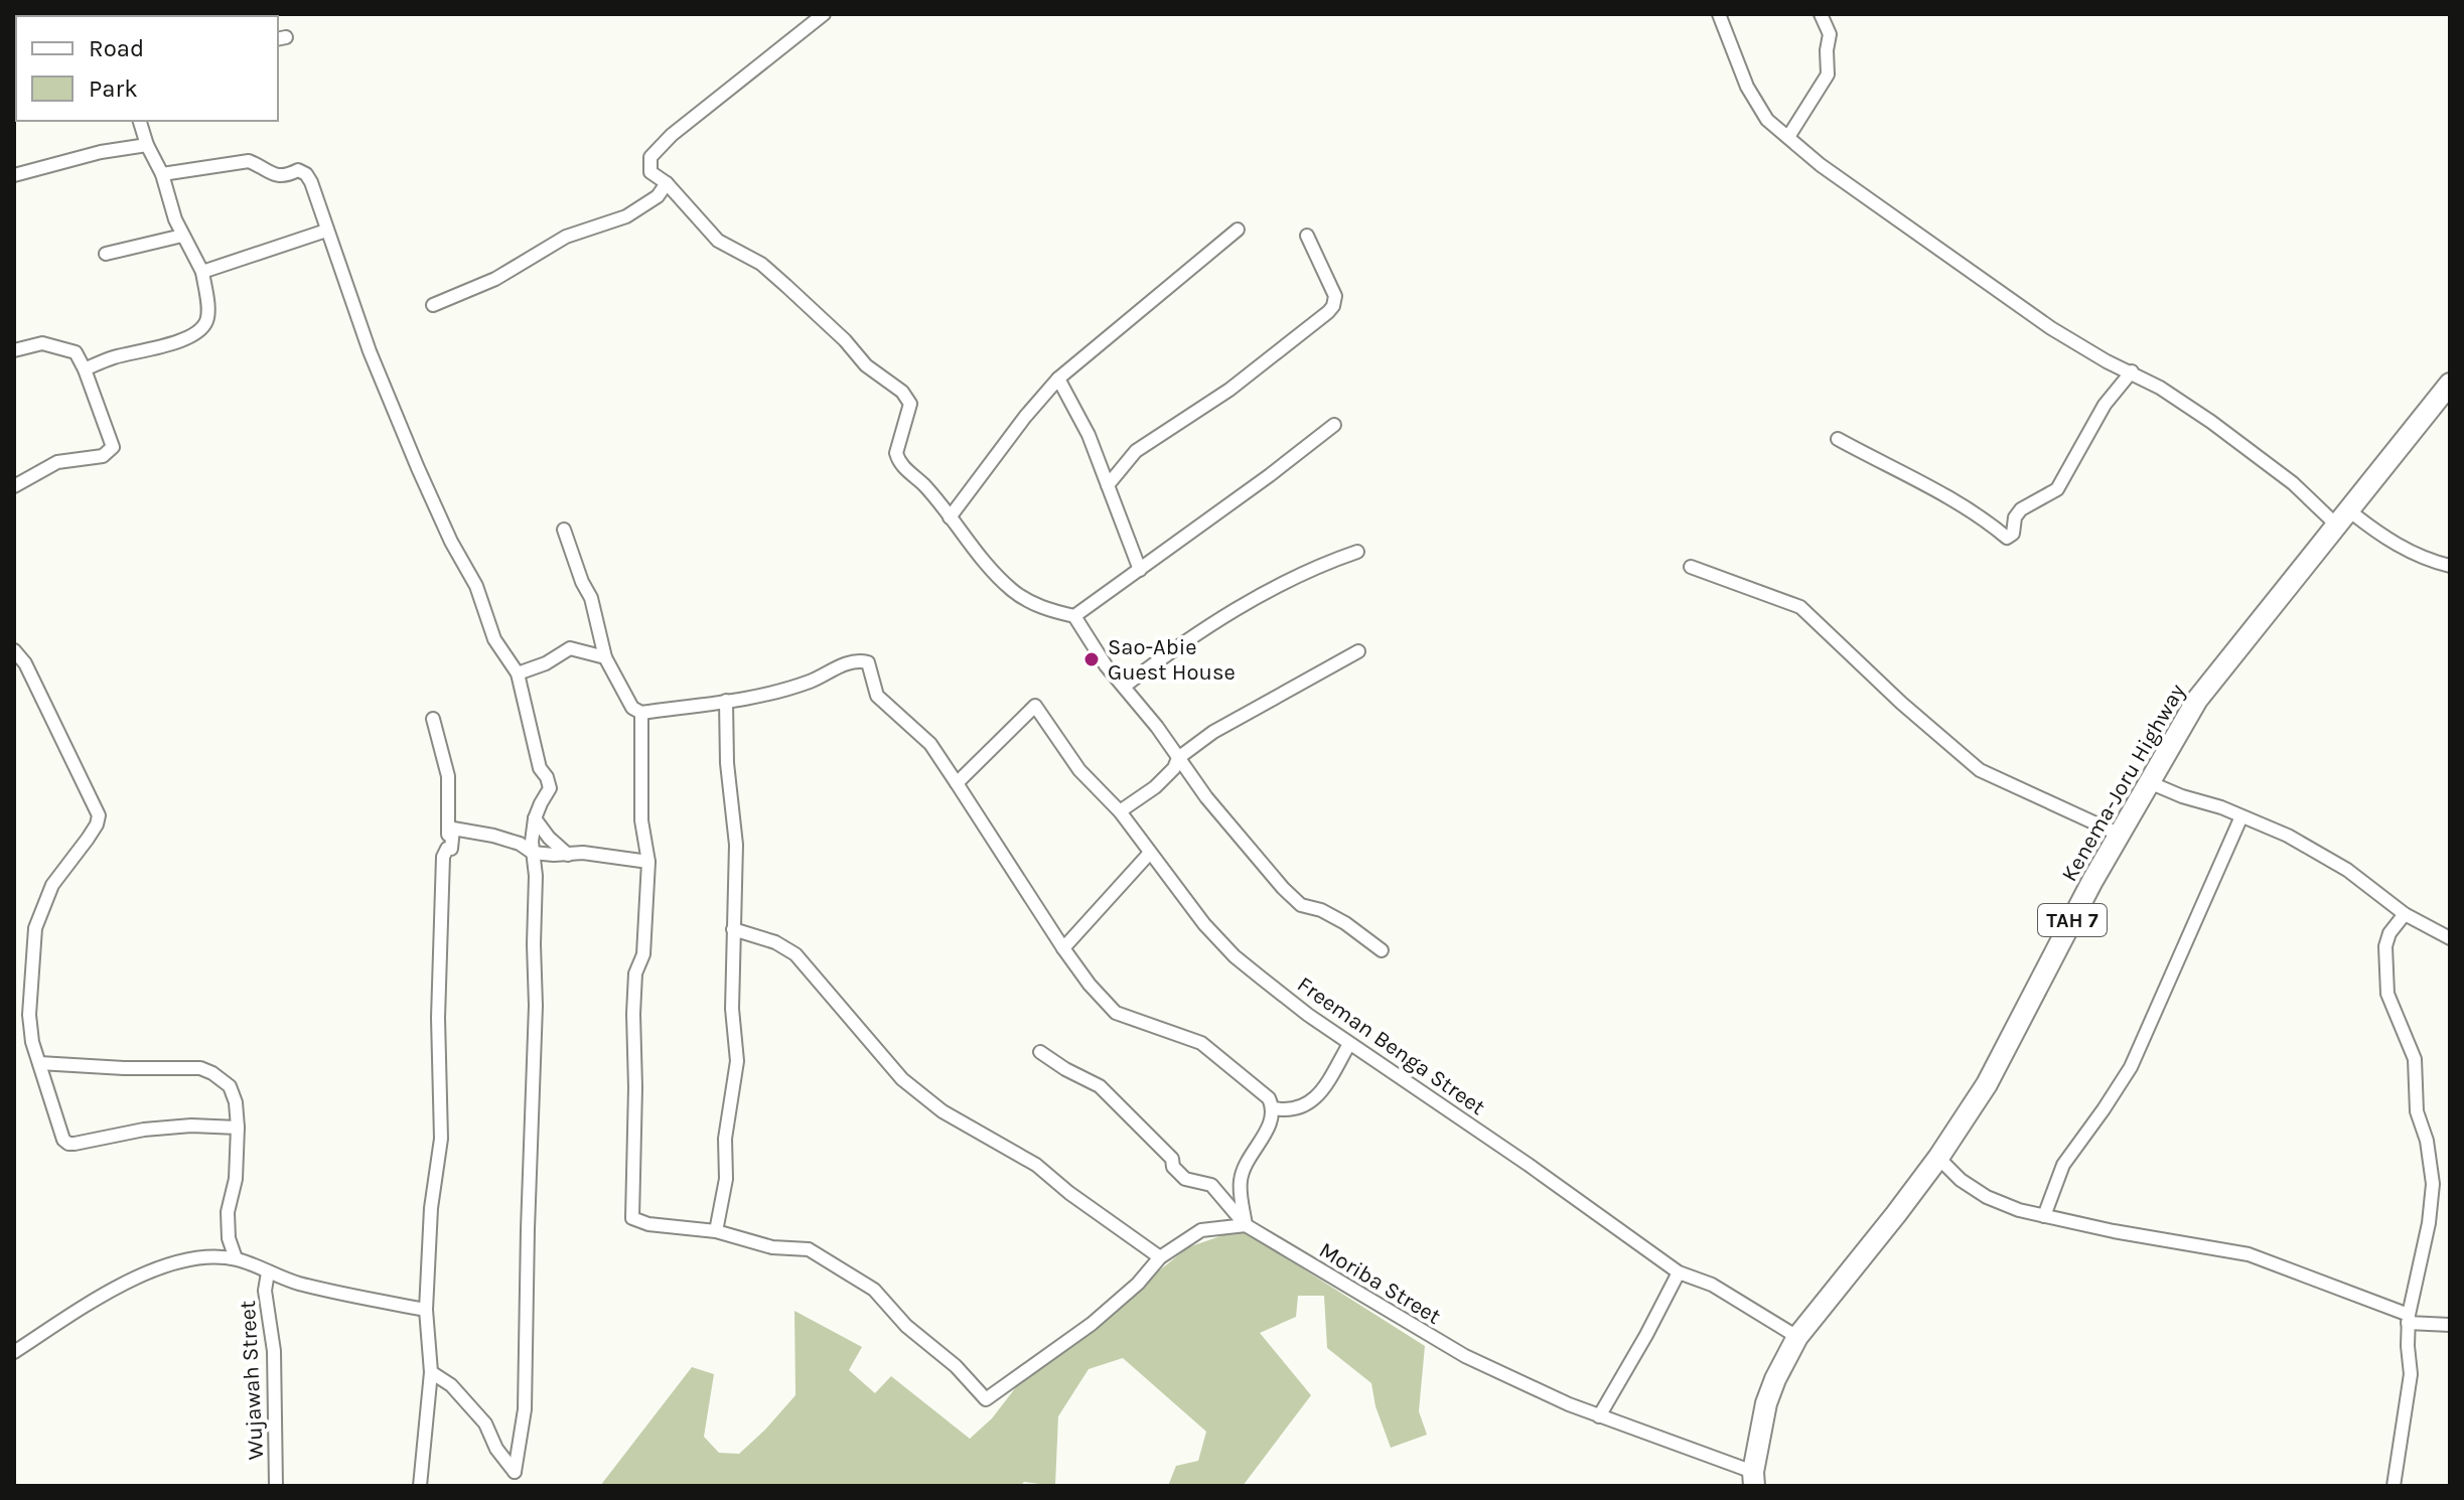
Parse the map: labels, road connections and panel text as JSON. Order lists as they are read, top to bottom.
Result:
{
  "streets": {
    "highway": ["Kenema-Joru Highway", "TAH 7"],
    "street": ["Freeman Benga Street", "Moriba Street", "Wujawah Street"]
  },
  "crossings": [
    ["Kenema-Joru Highway", "Freeman Benga Street"],
    ["Kenema-Joru Highway", "Moriba Street"]
  ],
  "places": ["Sao-Abie Guest House"],
  "legend": ["Road", "Park"]
}
